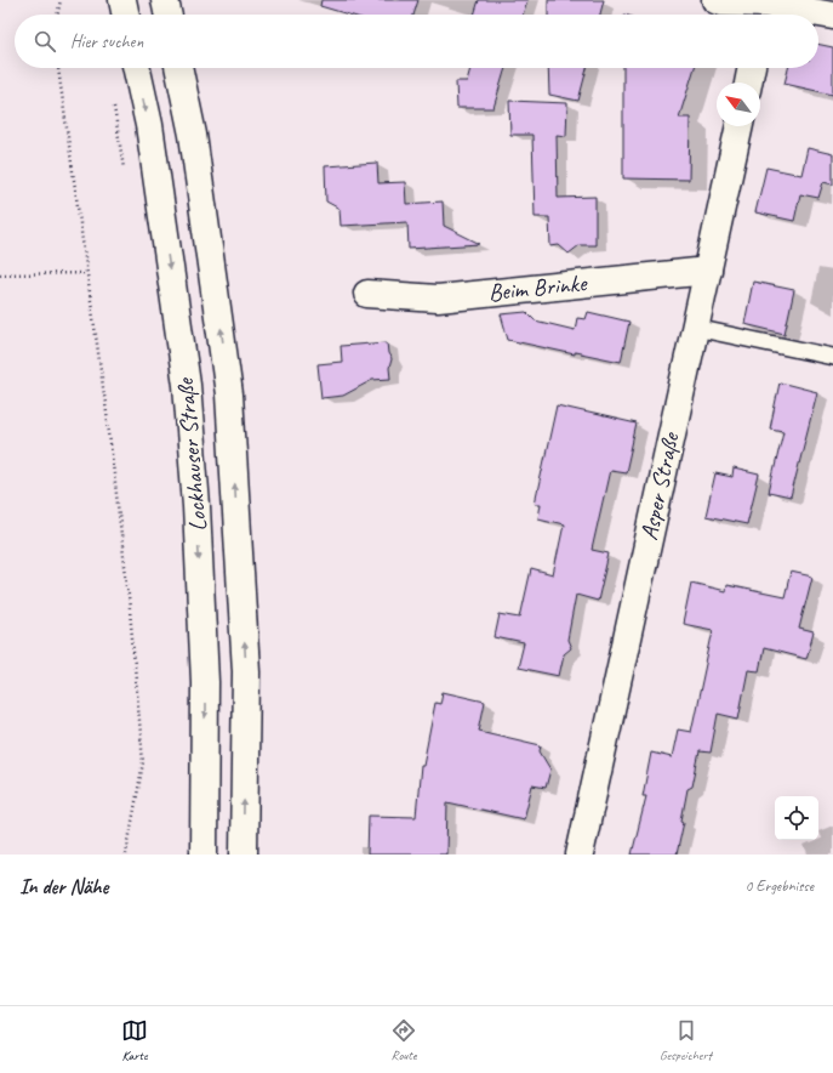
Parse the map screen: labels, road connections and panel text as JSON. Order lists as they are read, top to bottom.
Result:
{
  "streets": {
    "main road": ["Beim Brinke", "Lockhauser Straße", "Asper Straße"]
  },
  "crossings": [
    ["Beim Brinke", "Asper Straße"]
  ],
  "north": "top left",
  "page": {
    "search": "Hier suchen",
    "heading": ["In der Nähe", "0 Ergebnisse"],
    "nav": ["Karte", "Route", "Gespeichert"]
  }
}
